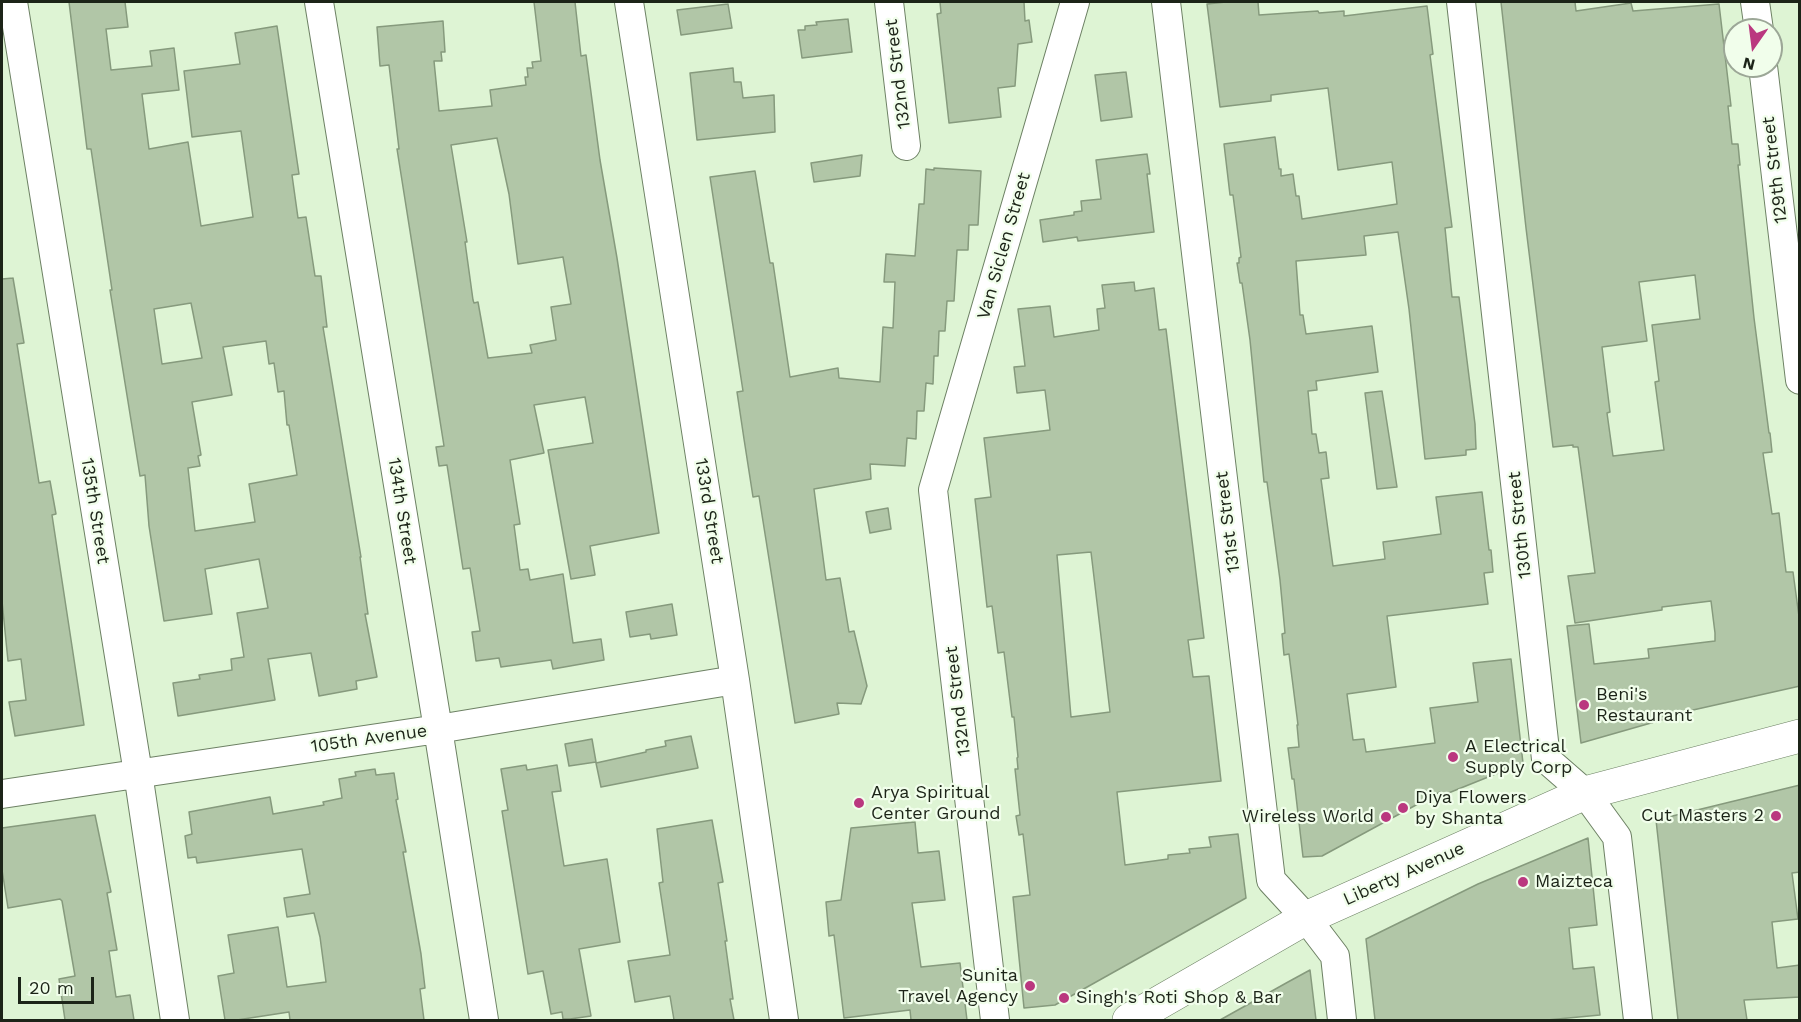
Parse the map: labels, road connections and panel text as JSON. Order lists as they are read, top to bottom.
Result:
{
  "streets": {
    "street": [
      "132nd Street",
      "129th Street",
      "Van Siclen Street",
      "135th Street",
      "134th Street",
      "133rd Street",
      "131st Street",
      "130th Street",
      "105th Avenue",
      "Liberty Avenue"
    ]
  },
  "crossings": [
    ["132nd Street", "Van Siclen Street"],
    ["135th Street", "105th Avenue"],
    ["134th Street", "105th Avenue"],
    ["133rd Street", "105th Avenue"],
    ["131st Street", "Liberty Avenue"],
    ["130th Street", "Liberty Avenue"]
  ],
  "places": [
    "Beni's Restaurant",
    "A Electrical Supply Corp",
    "Arya Spiritual Center Ground",
    "Diya Flowers by Shanta",
    "Cut Masters 2",
    "Wireless World",
    "Maizteca",
    "Sunita Travel Agency",
    "Singh's Roti Shop & Bar"
  ],
  "scale_bar": "20 m",
  "north": "bottom"
}
